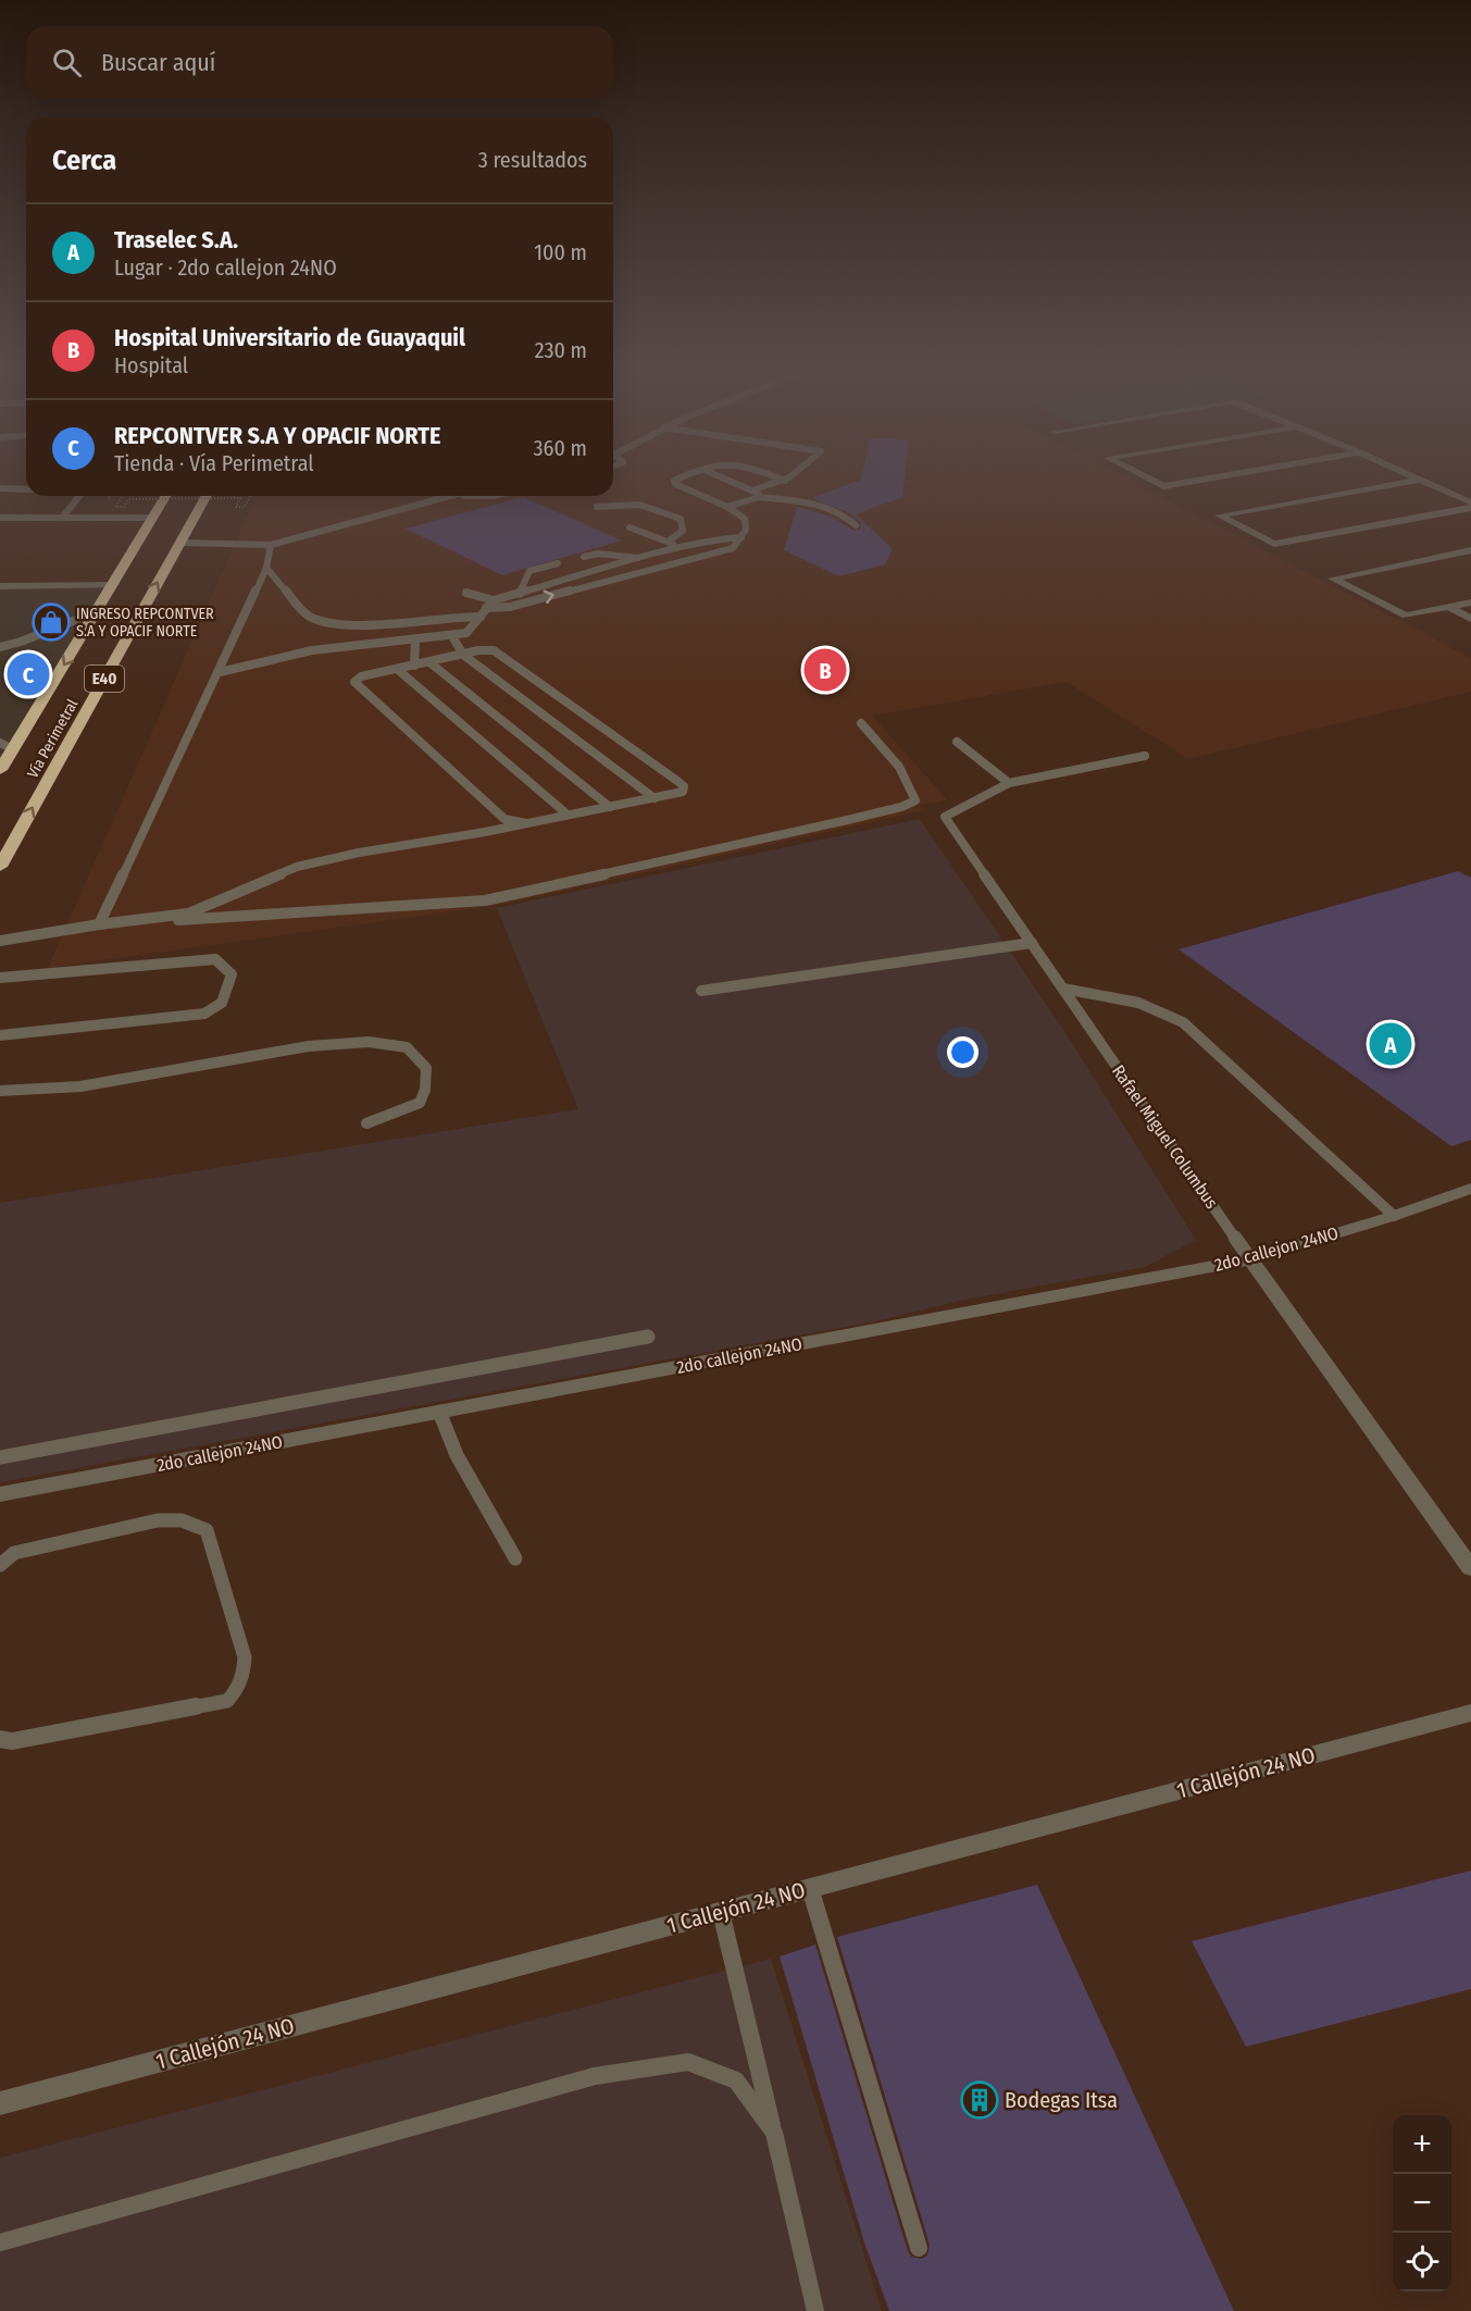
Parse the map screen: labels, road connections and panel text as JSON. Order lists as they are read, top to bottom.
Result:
{
  "streets": {
    "highway": ["E40", "Vía Perimetral"],
    "street": ["Rafael Miguel Columbus", "2do callejon 24NO", "1 Callejón 24 NO"]
  },
  "crossings": [
    ["Rafael Miguel Columbus", "2do callejon 24NO"]
  ],
  "places": {
    "shop": ["INGRESO REPCONTVER S.A Y OPACIF NORTE"],
    "building": ["Bodegas Itsa"]
  },
  "page": {
    "search": "Buscar aquí",
    "heading": ["Cerca", "3 resultados"],
    "list": [
      {
        "mark": "A",
        "name": "Traselec S.A.",
        "note": "Lugar · 2do callejon 24NO",
        "value": "100 m"
      },
      {
        "mark": "B",
        "name": "Hospital Universitario de Guayaquil",
        "note": "Hospital",
        "value": "230 m"
      },
      {
        "mark": "C",
        "name": "REPCONTVER S.A Y OPACIF NORTE",
        "note": "Tienda · Vía Perimetral",
        "value": "360 m"
      }
    ],
    "pins": ["B", "C", "A"],
    "map_buttons": ["+", "−"]
  }
}
